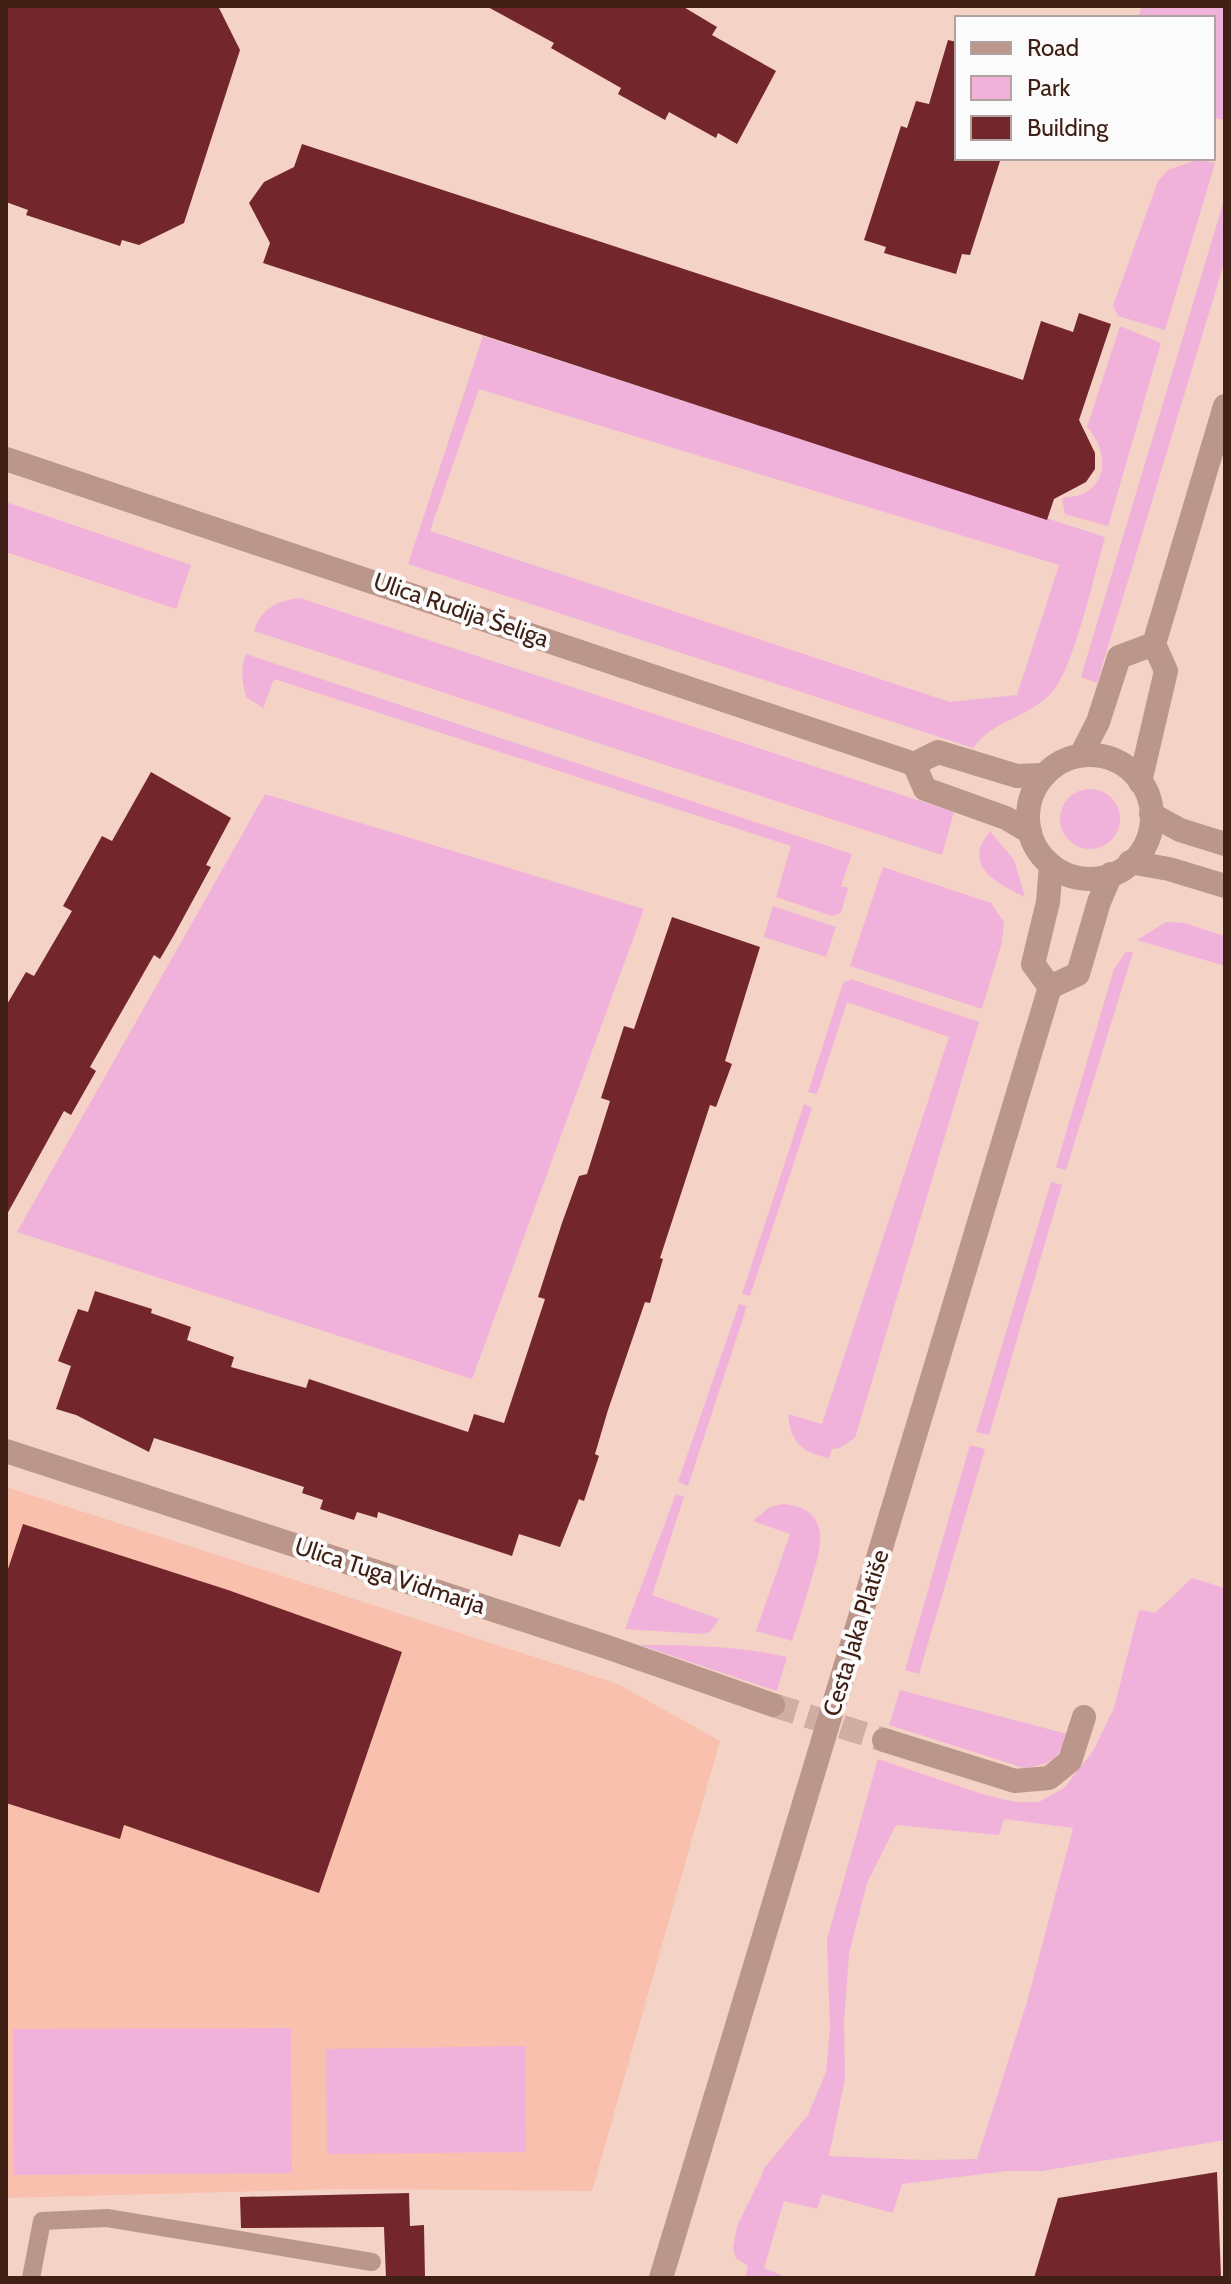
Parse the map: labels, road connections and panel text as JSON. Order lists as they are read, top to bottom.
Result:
{
  "streets": {
    "street": ["Ulica Rudija Šeliga", "Ulica Tuga Vidmarja", "Cesta Jaka Platiše"]
  },
  "legend": ["Road", "Park", "Building"]
}
